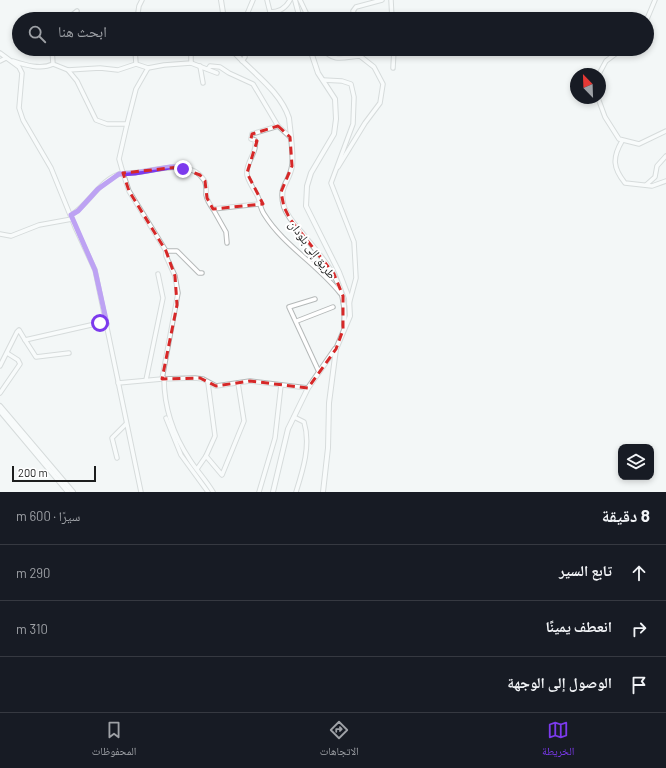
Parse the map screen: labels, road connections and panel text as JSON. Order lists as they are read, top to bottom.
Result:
{
  "streets": {
    "main road": ["طريق إلى بلودان"]
  },
  "scale_bar": "200 m",
  "north": "top left",
  "page": {
    "search": "ابحث هنا",
    "scale": "200 m",
    "heading": ["8 دقيقة", "سيرًا · 600 m"],
    "list": [
      ["تابع السير", "290 m"],
      ["انعطف يمينًا", "310 m"],
      "الوصول إلى الوجهة"
    ],
    "nav": ["الخريطة", "الاتجاهات", "المحفوظات"]
  }
}
